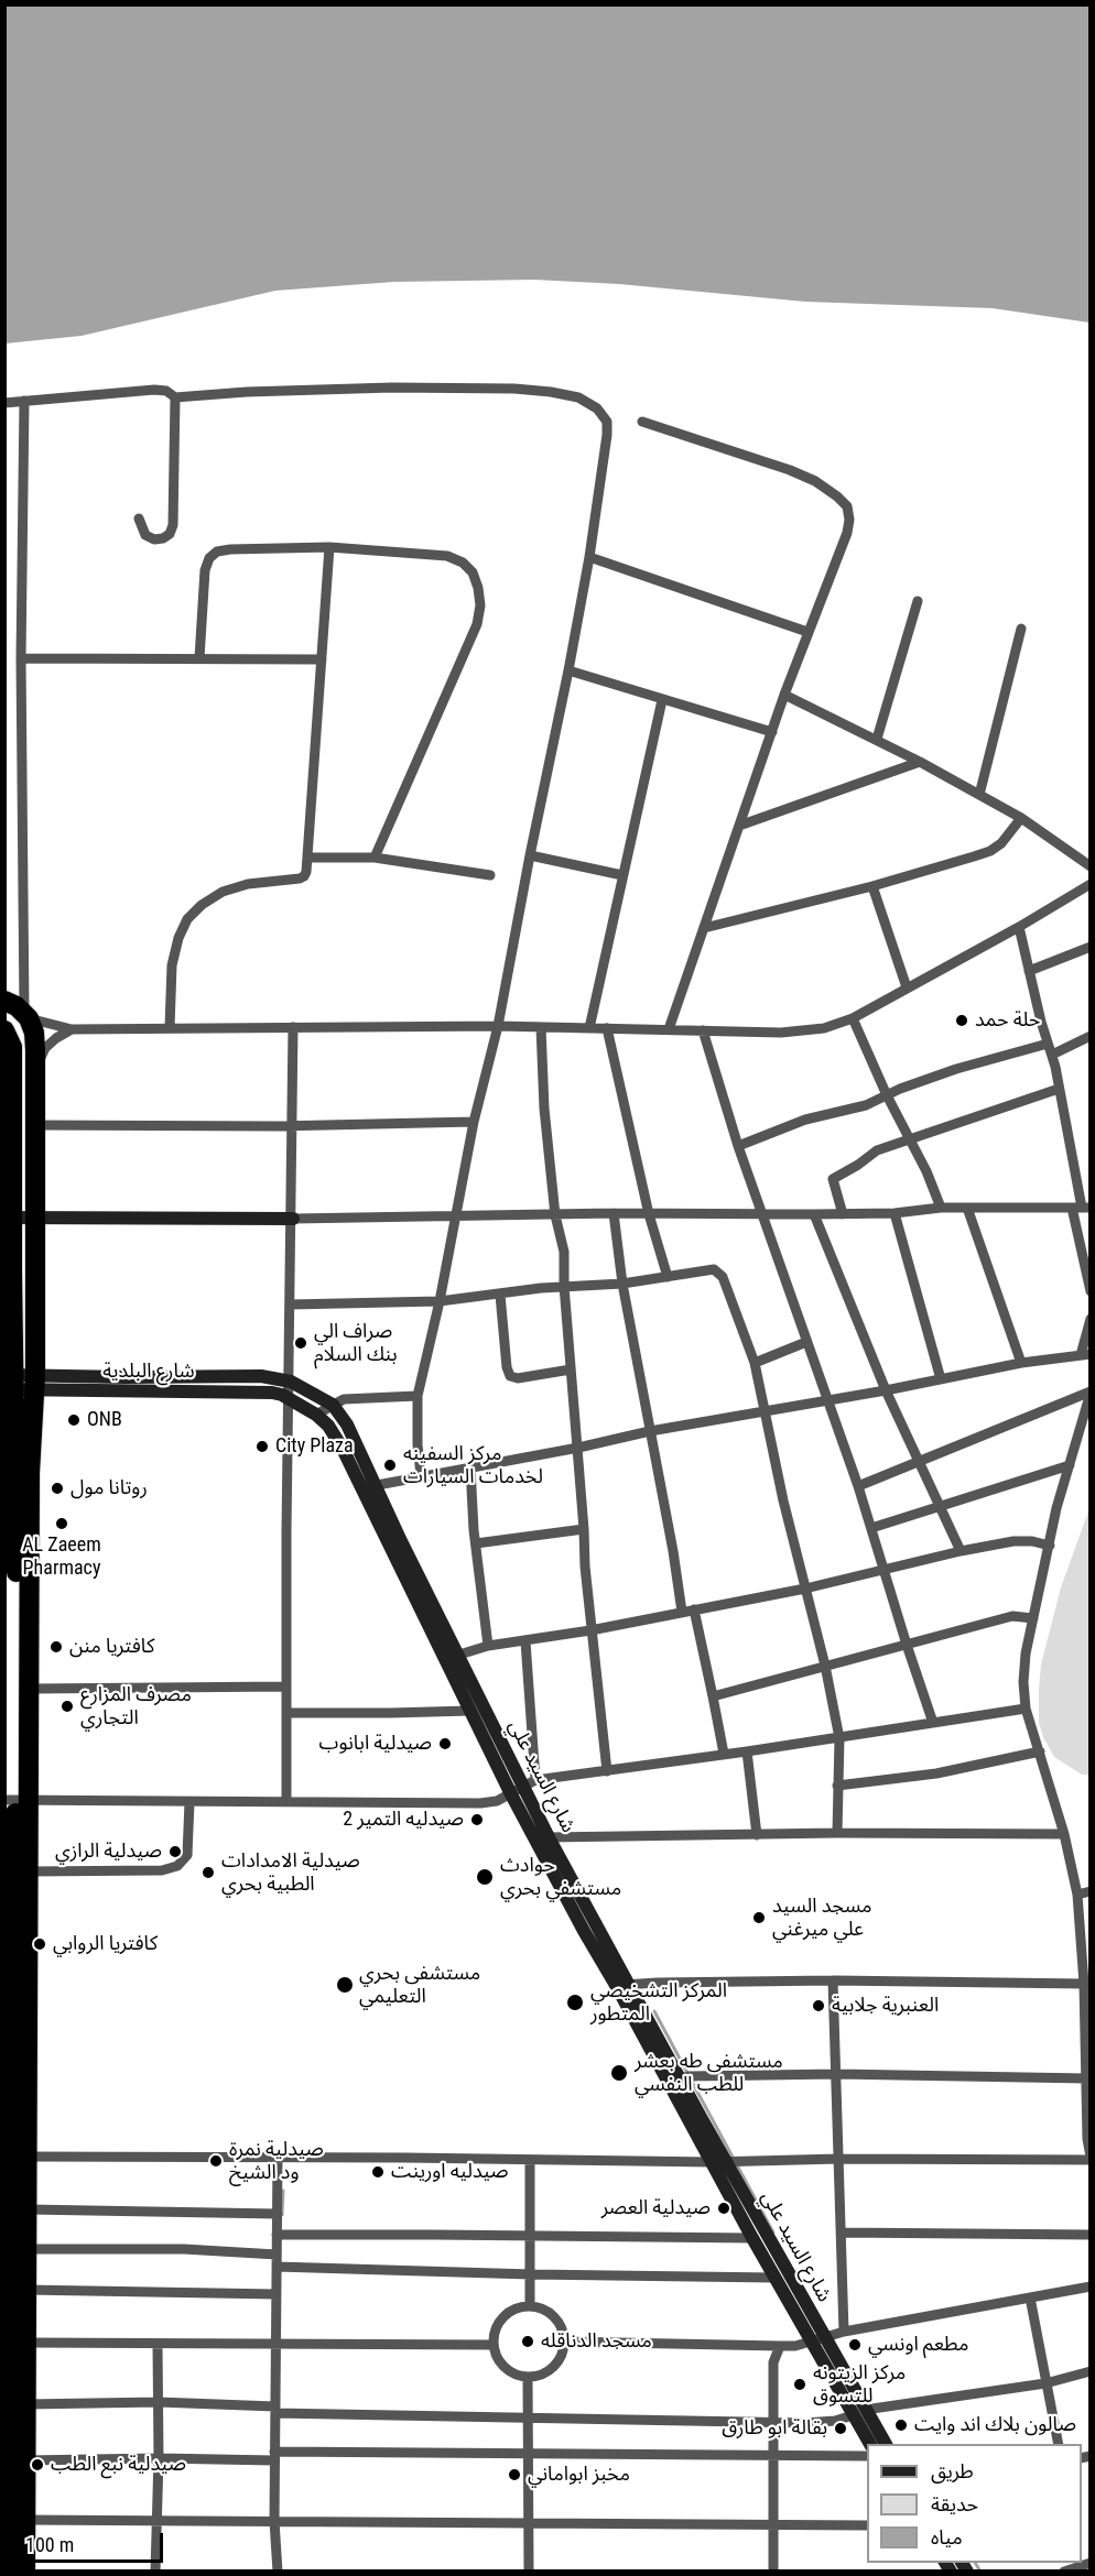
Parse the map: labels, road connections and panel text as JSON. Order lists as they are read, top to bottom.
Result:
{
  "streets": {
    "main road": ["شارع البلدية", "شارع السيد علي"]
  },
  "crossings": [
    ["شارع البلدية", "شارع السيد علي"]
  ],
  "places": [
    "حلة حمد",
    "صراف الي بنك السلام",
    "ONB",
    "City Plaza",
    "مركز السفينه لخدمات السيارات",
    "روتانا مول",
    "AL Zaeem Pharmacy",
    "كافتريا منن",
    "مصرف المزارع التجاري",
    "صيدلية ابانوب",
    "صيدليه التمير 2",
    "صيدلية الرازي",
    "صيدلية الامدادات الطبية بحري",
    "حوادث مستشفي بحري",
    "مسجد السيد علي ميرغني",
    "كافتريا الروابي",
    "مستشفى بحري التعليمي",
    "المركز التشخيصي المتطور",
    "العنبرية جلابية",
    "مستشفى طه بعشر للطب النفسي",
    "صيدلية نمرة ود الشيخ",
    "صيدليه اورينت",
    "صيدلية العصر",
    "مسجد الدناقله",
    "مطعم اونسي",
    "مركز الزيتونه للتسوق",
    "صالون بلاك اند وايت",
    "بقالة ابو طارق",
    "صيدلية نبع الطب",
    "مخبز ابواماني"
  ],
  "legend": ["طريق", "حديقة", "مياه"],
  "scale_bar": "100 m"
}
